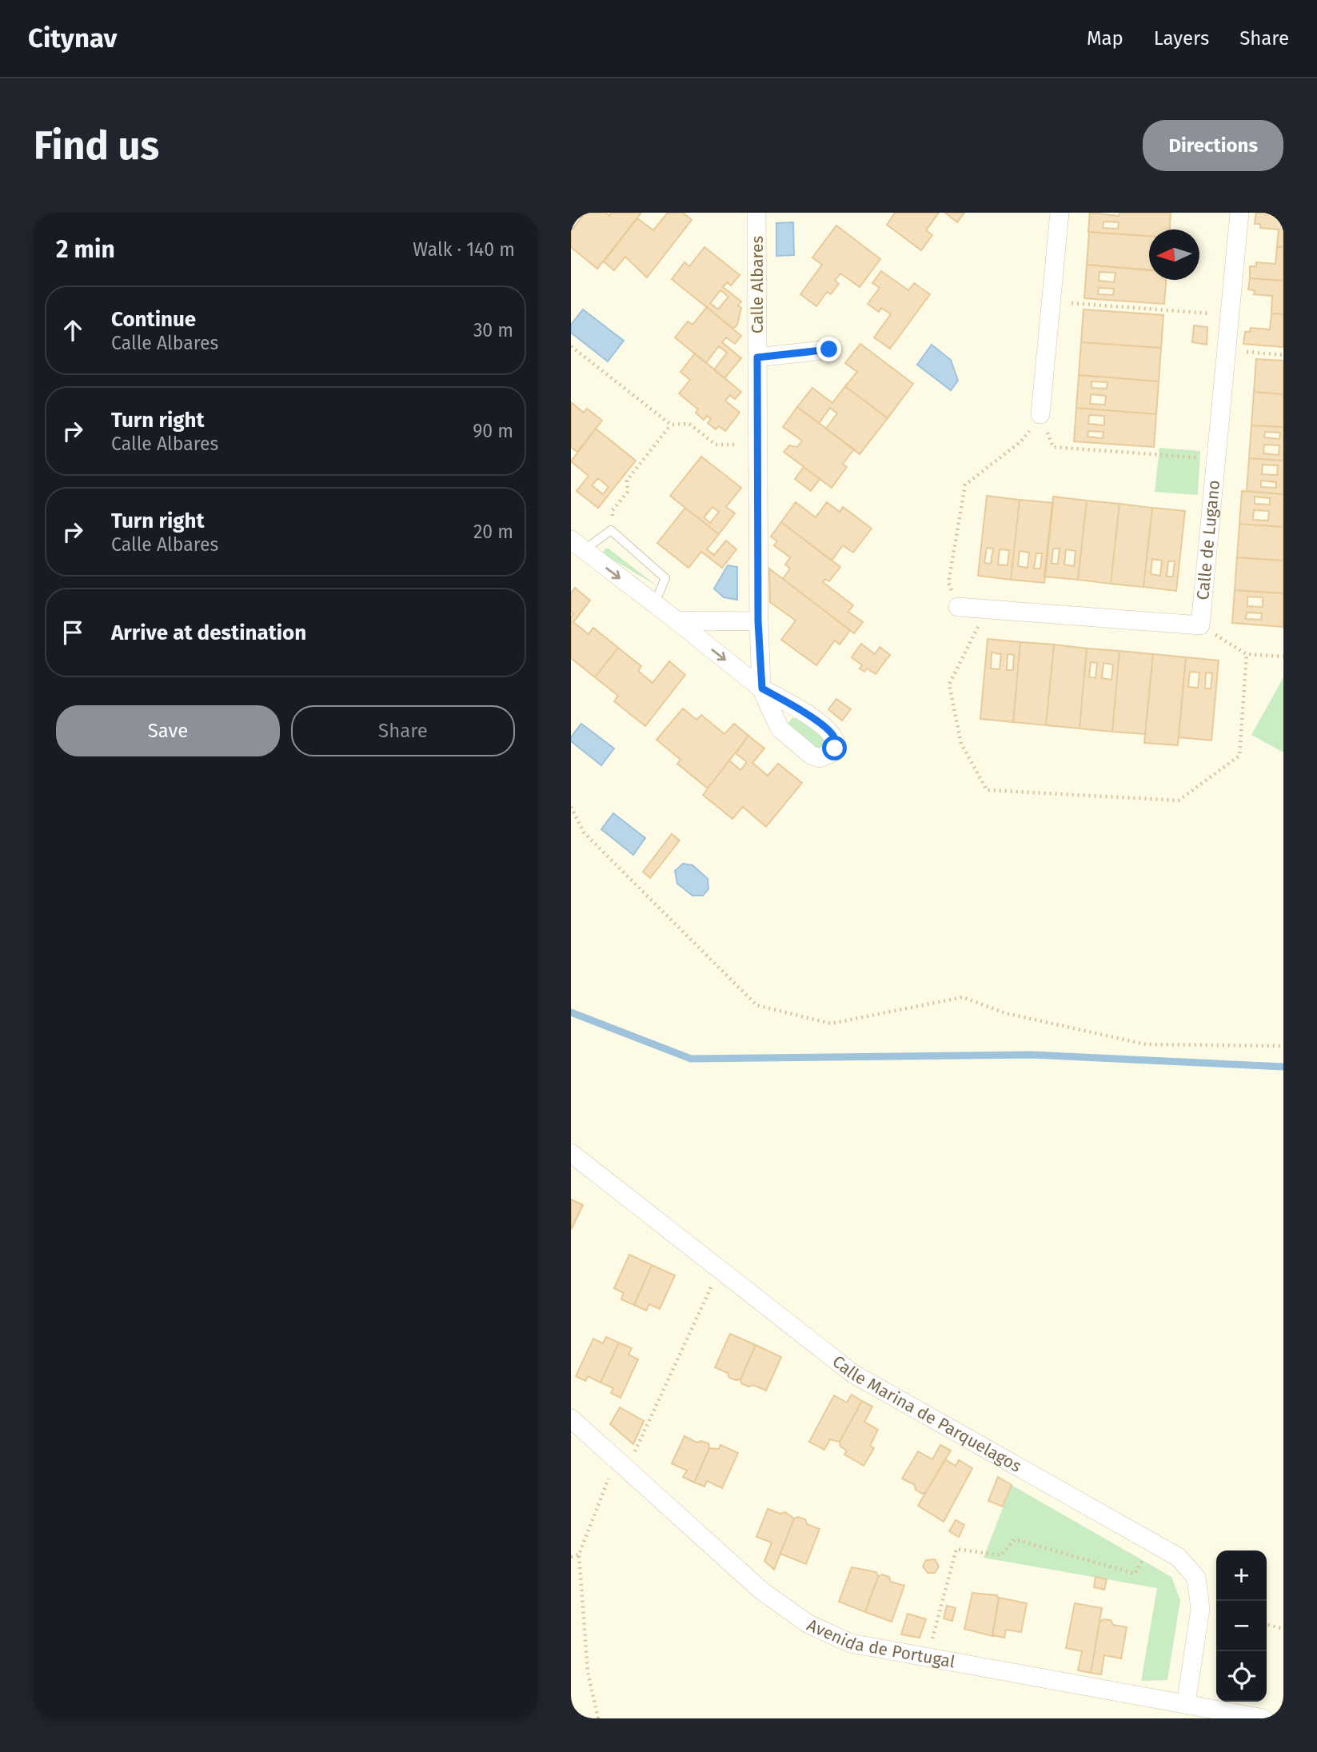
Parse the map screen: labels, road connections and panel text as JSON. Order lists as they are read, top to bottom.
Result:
{
  "streets": {
    "street": [
      "Calle Albares",
      "Calle de Lugano",
      "Calle Marina de Parquelagos",
      "Avenida de Portugal"
    ]
  },
  "crossings": [
    ["Calle Marina de Parquelagos", "Avenida de Portugal"]
  ],
  "north": "left",
  "page": {
    "header": "Citynav",
    "nav": ["Map", "Layers", "Share"],
    "buttons": [
      "Directions",
      ["Save", "Share"]
    ],
    "title": "Find us",
    "heading": ["2 min", "Walk · 140 m"],
    "list": [
      ["Continue", "Calle Albares", "30 m"],
      ["Turn right", "Calle Albares", "90 m"],
      ["Turn right", "Calle Albares", "20 m"],
      "Arrive at destination"
    ],
    "map_buttons": ["+", "−"]
  }
}
